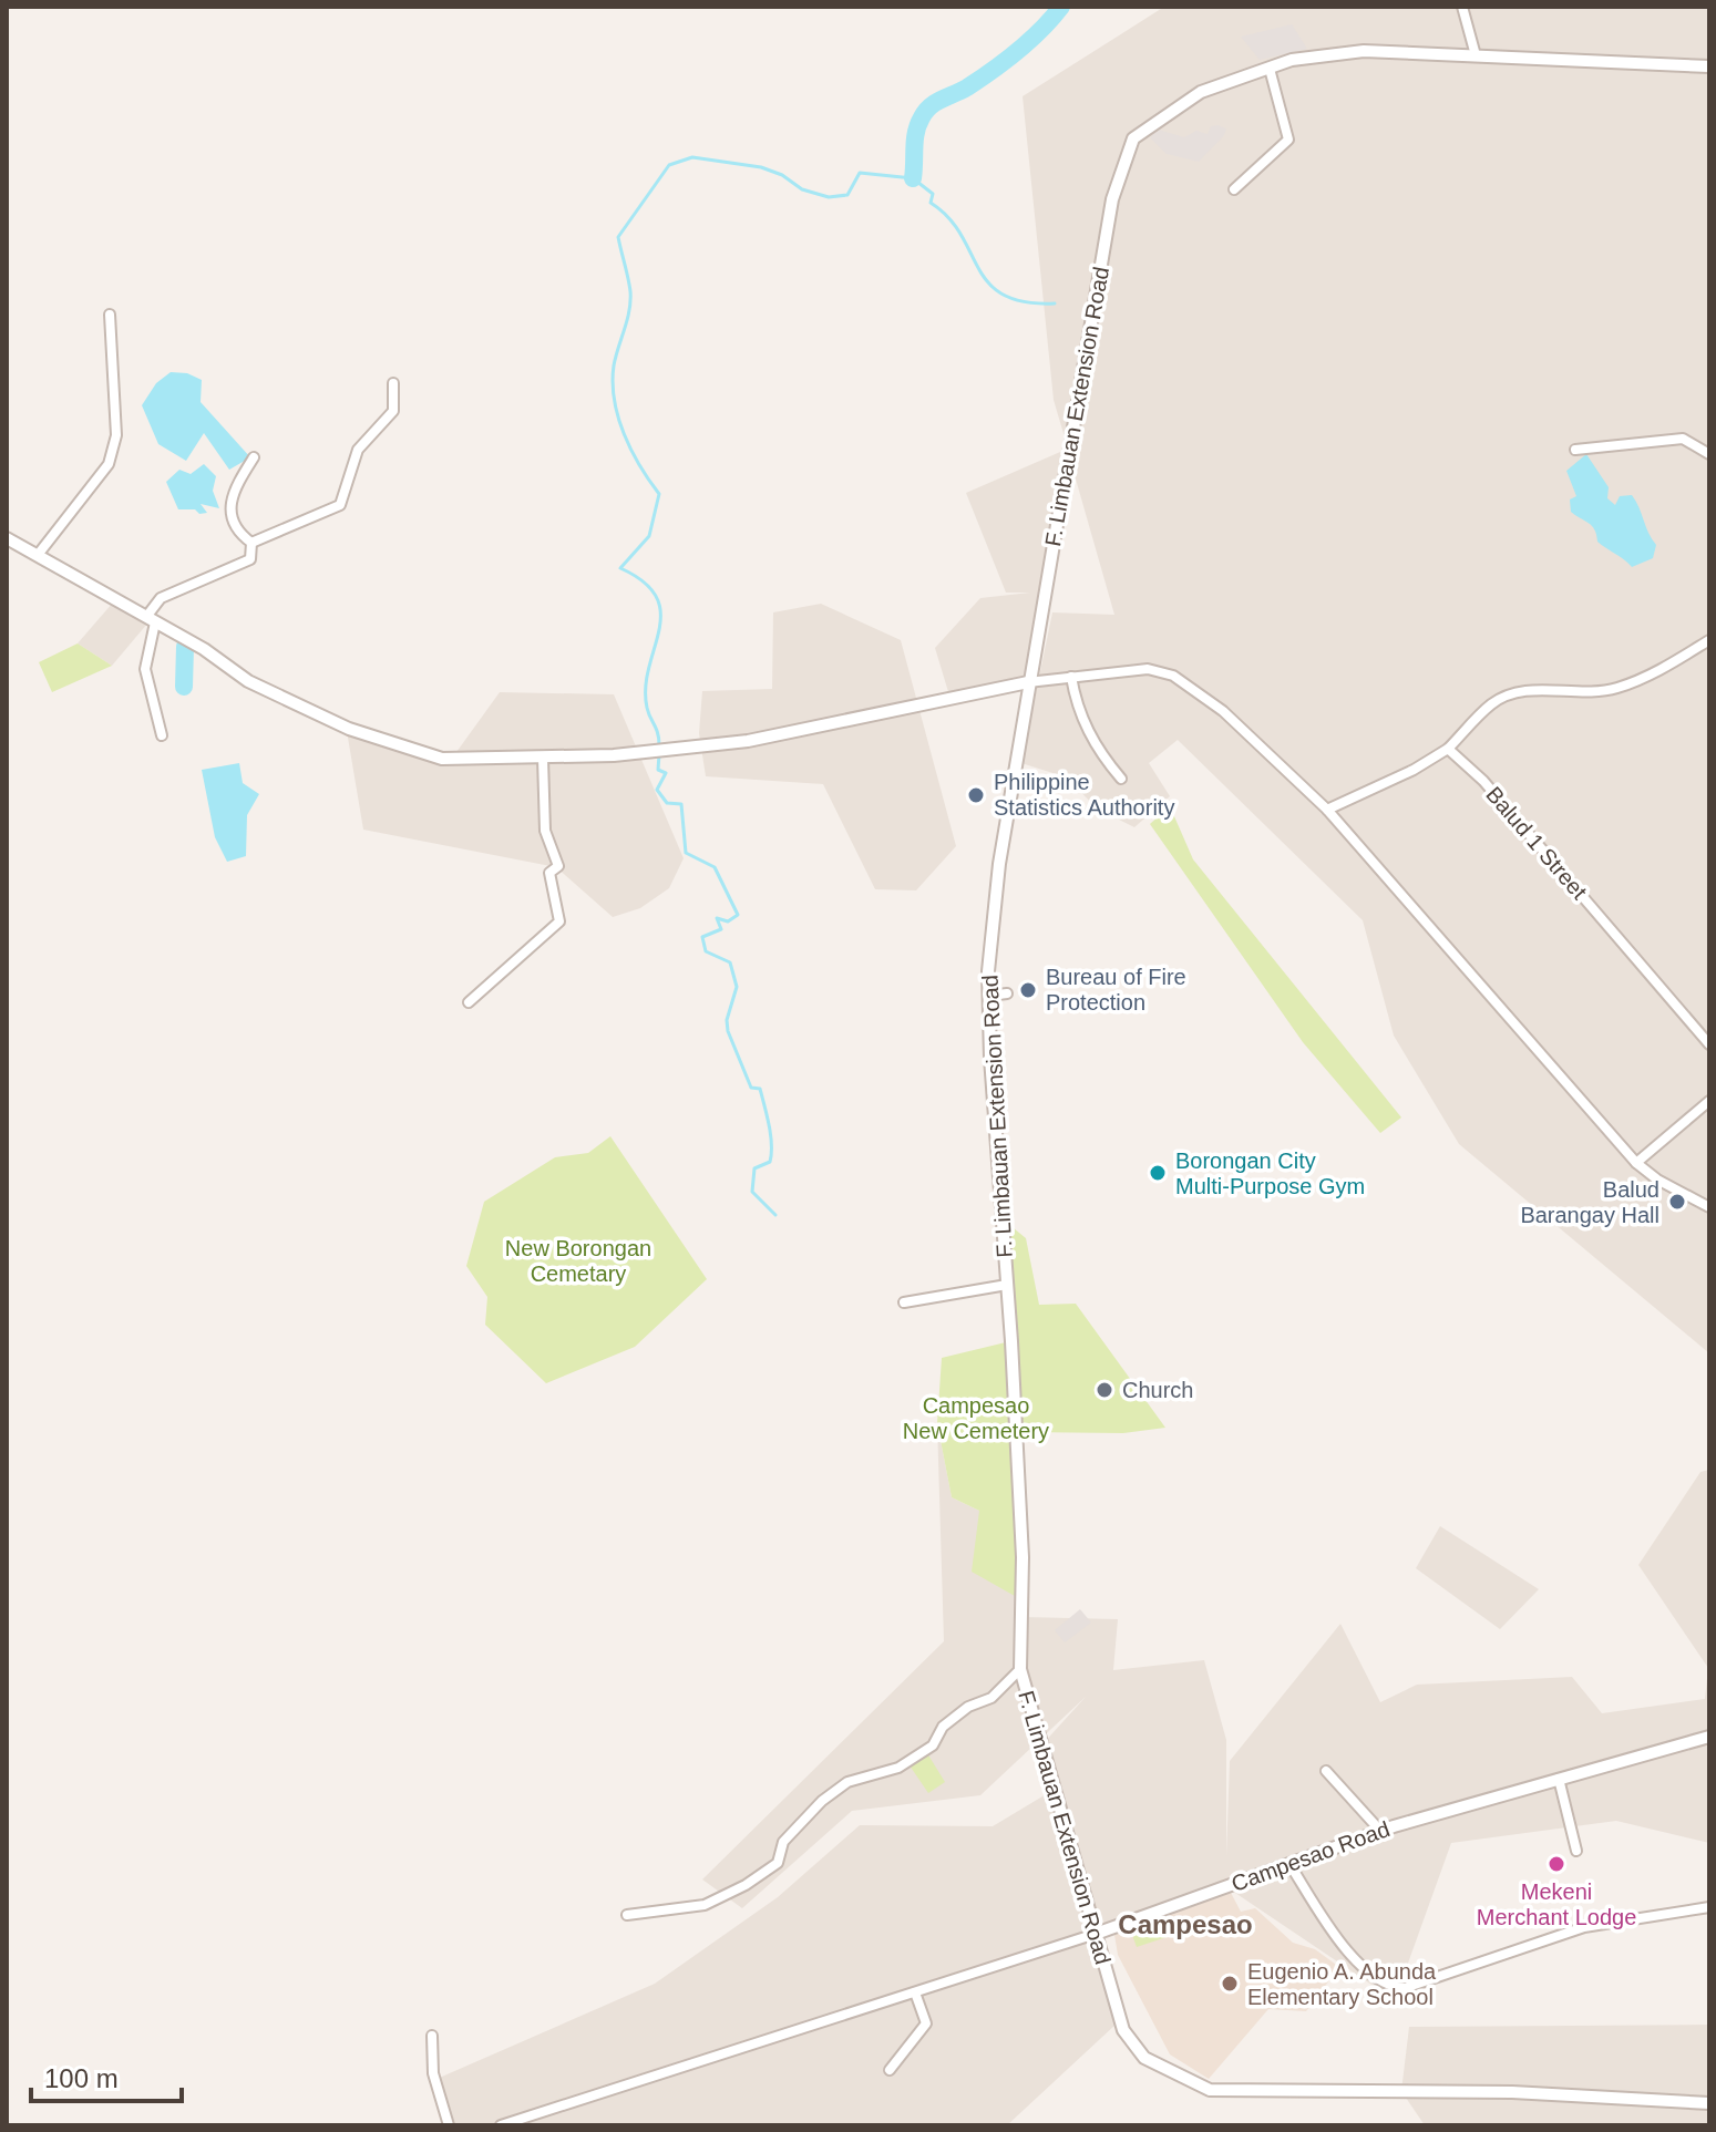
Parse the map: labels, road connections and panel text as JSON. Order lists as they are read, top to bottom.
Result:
{
  "streets": {
    "street": ["F. Limbauan Extension Road", "Balud 1 Street", "Campesao Road"]
  },
  "crossings": [
    ["F. Limbauan Extension Road", "Campesao Road"]
  ],
  "districts": ["Campesao"],
  "parks": ["New Borongan Cemetary", "Campesao New Cemetery"],
  "places": [
    "Philippine Statistics Authority",
    "Bureau of Fire Protection",
    "Borongan City Multi-Purpose Gym",
    "Balud Barangay Hall",
    "Church",
    "Mekeni Merchant Lodge",
    "Eugenio A. Abunda Elementary School"
  ],
  "scale_bar": "100 m"
}
